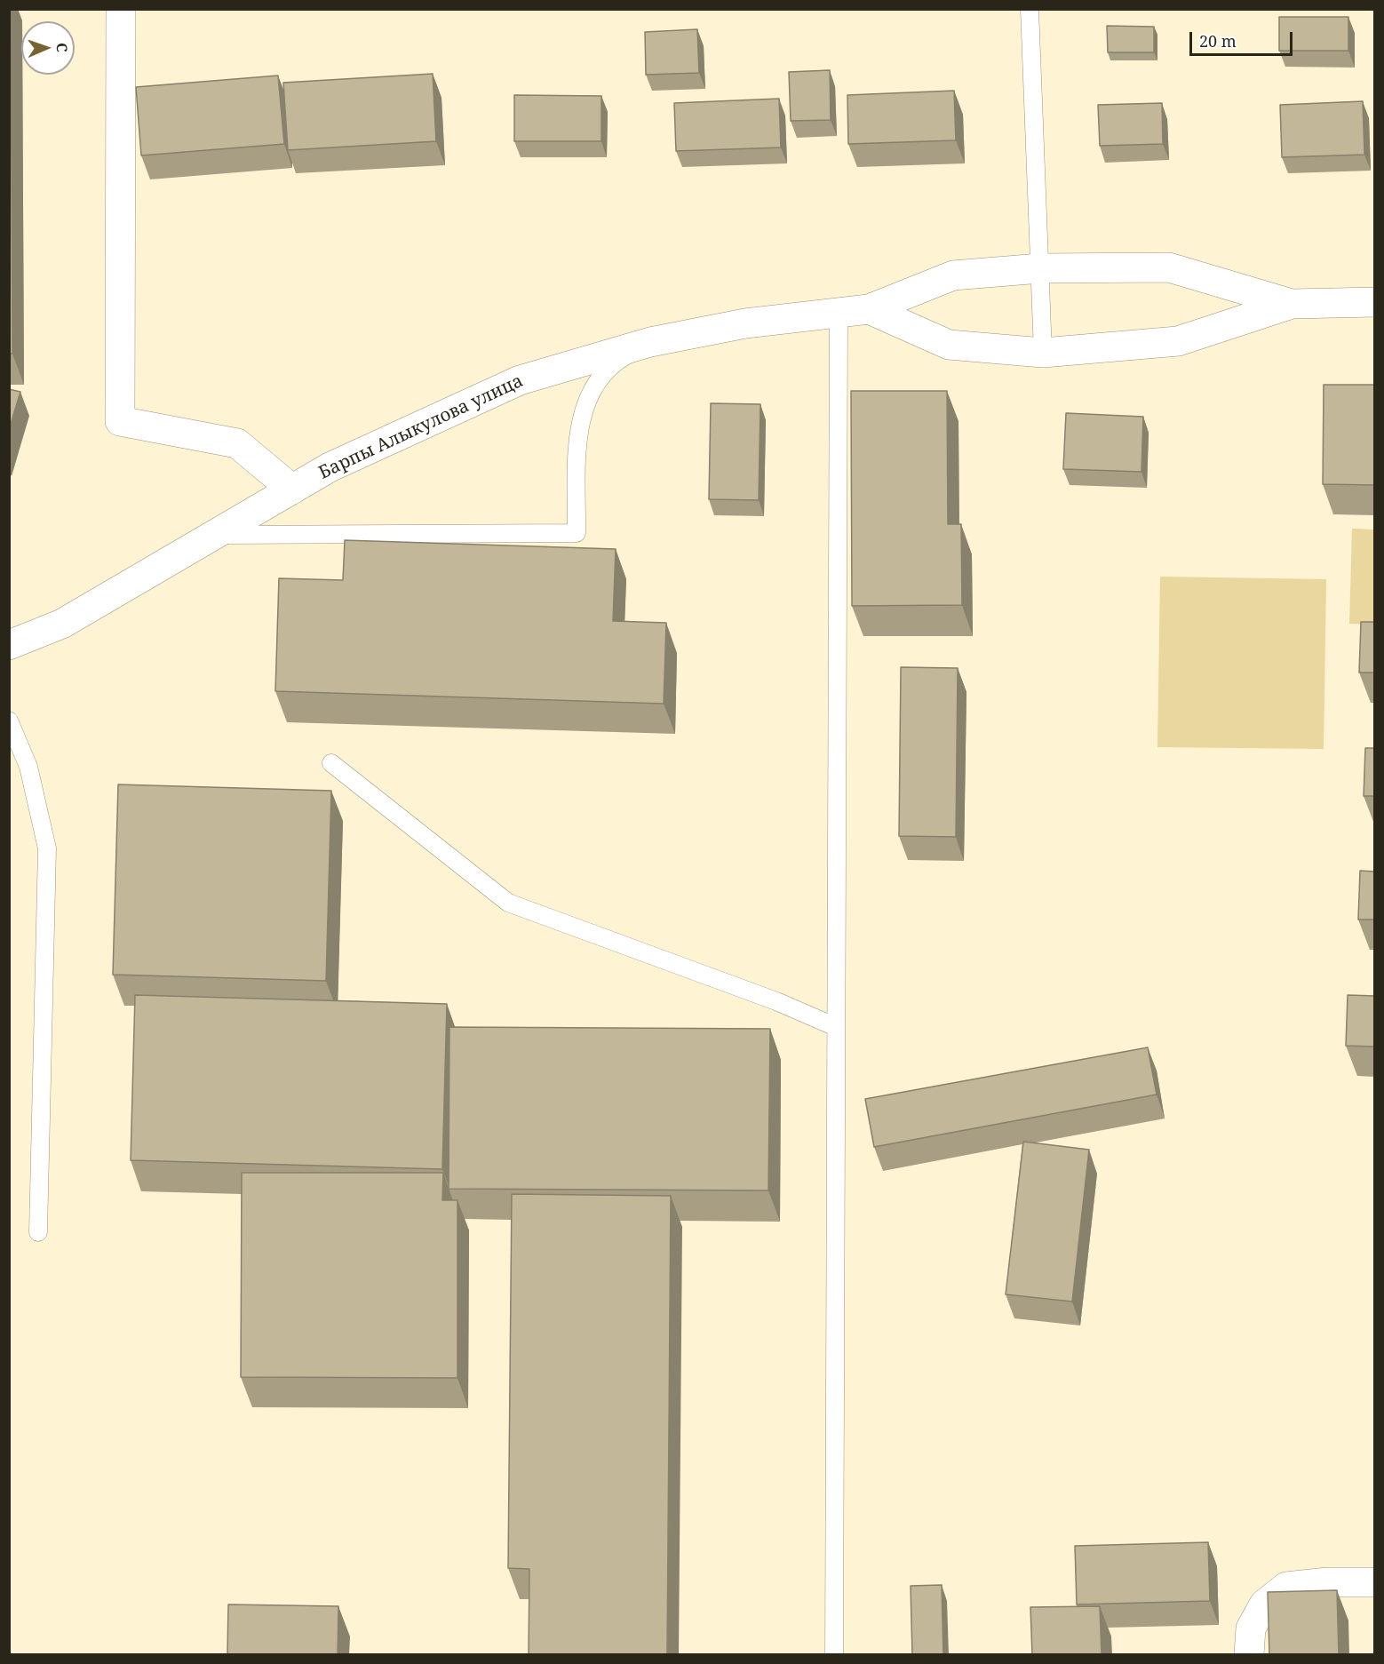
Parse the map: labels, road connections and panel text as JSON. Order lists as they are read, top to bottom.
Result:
{
  "streets": {
    "main road": ["Барпы Алыкулова улица"]
  },
  "scale_bar": "20 m",
  "north": "right"
}
